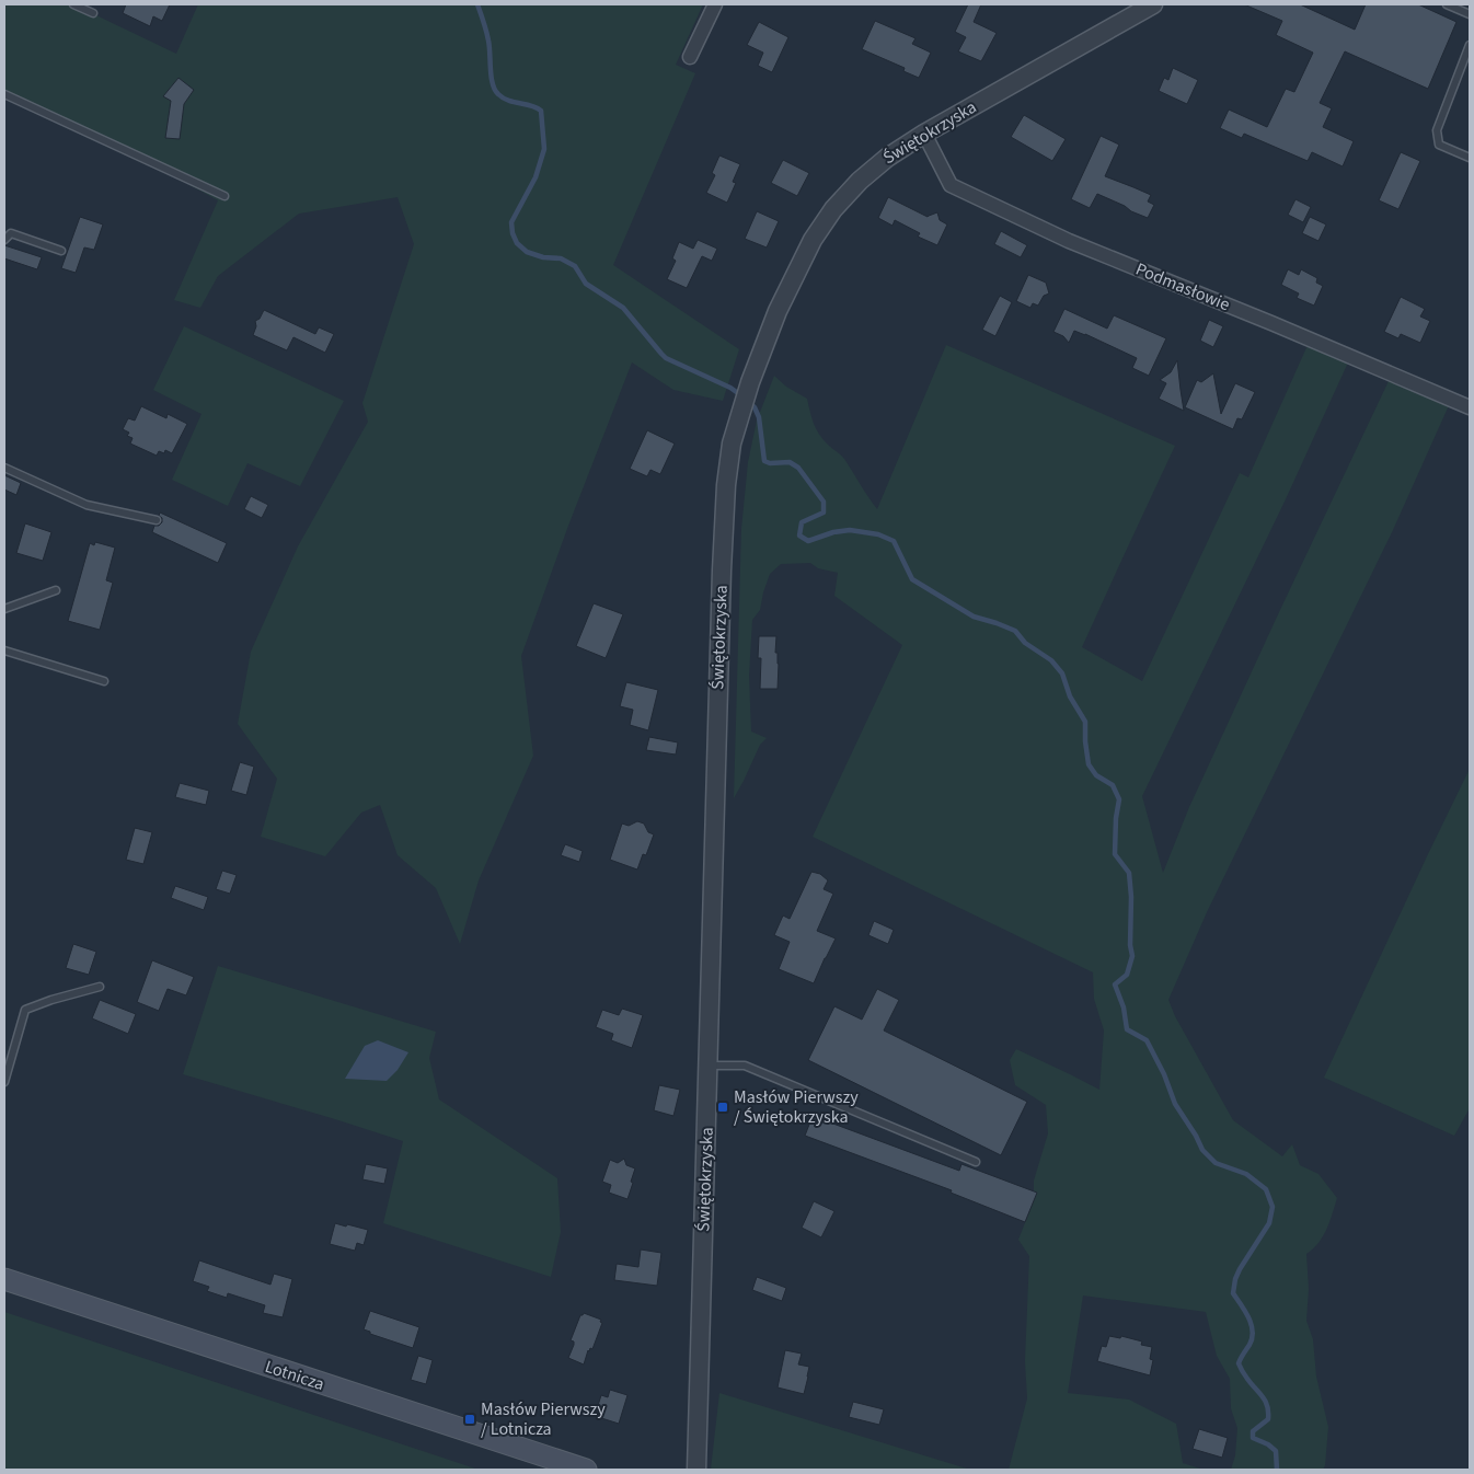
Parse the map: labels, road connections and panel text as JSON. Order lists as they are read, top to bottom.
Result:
{
  "streets": {
    "main road": ["Lotnicza"],
    "street": ["Świętokrzyska", "Podmasłowie"]
  },
  "crossings": [
    ["Świętokrzyska", "Podmasłowie"]
  ],
  "places": {
    "transit": ["Masłów Pierwszy / Świętokrzyska", "Masłów Pierwszy / Lotnicza"]
  }
}
